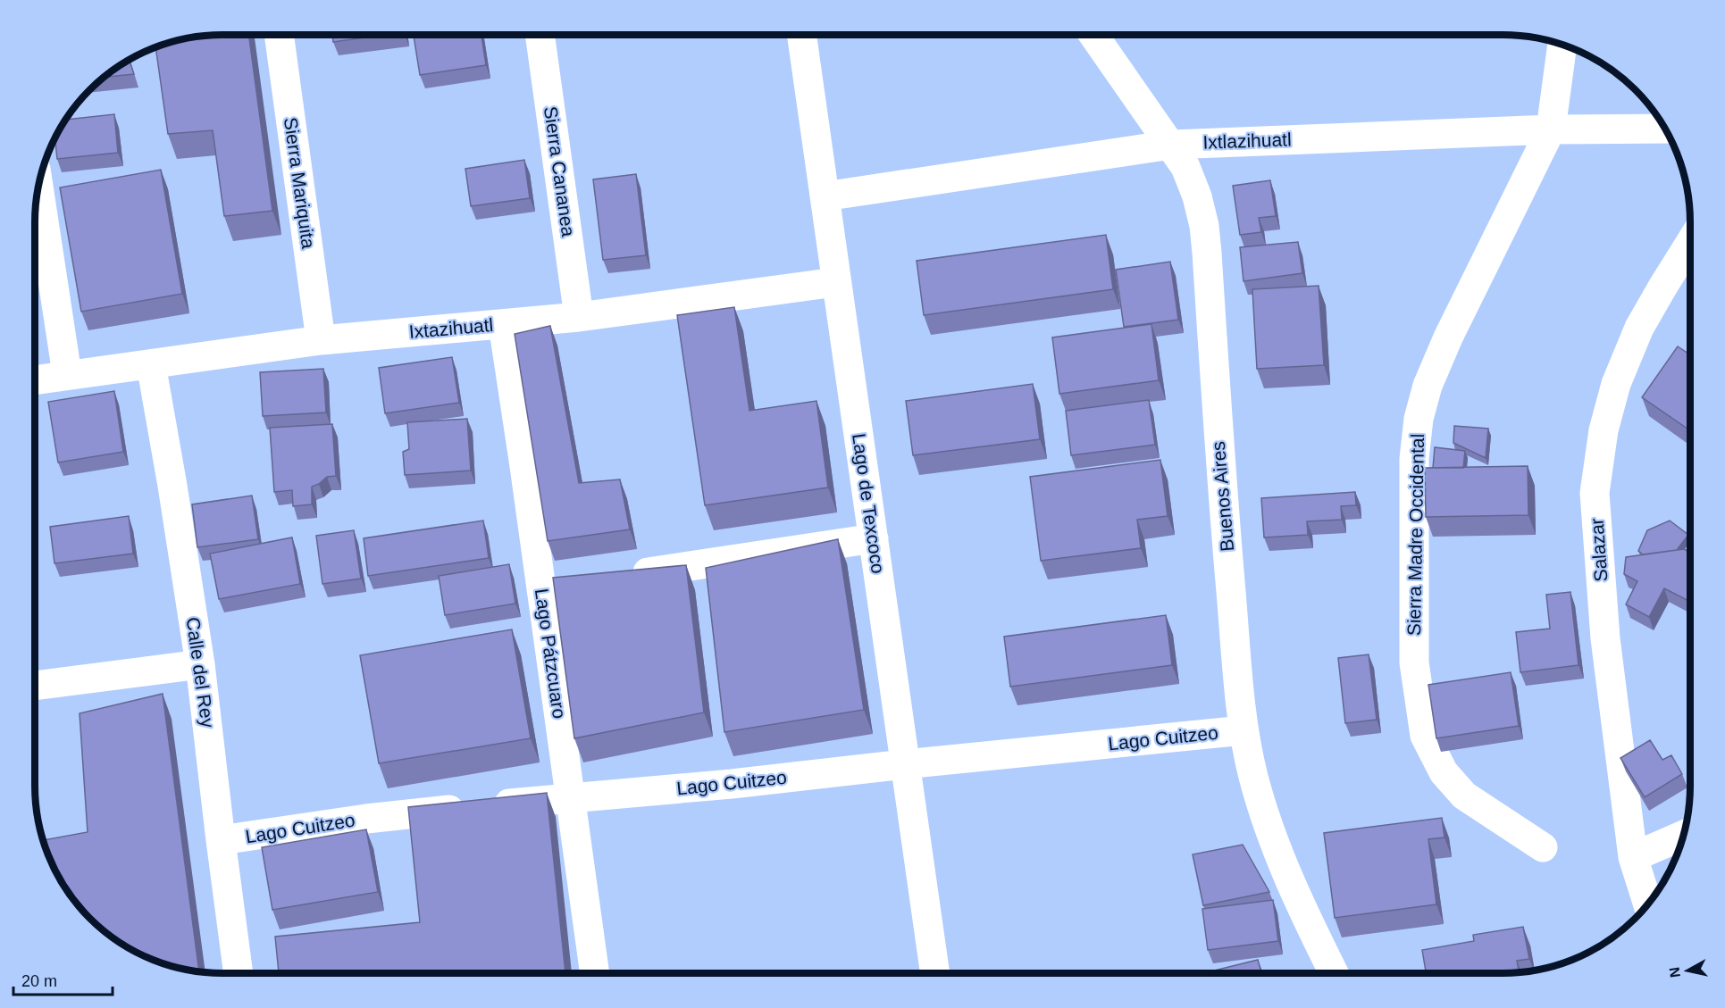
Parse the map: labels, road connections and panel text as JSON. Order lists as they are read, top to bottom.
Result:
{
  "streets": {
    "street": [
      "Ixtlazihuatl",
      "Sierra Cananea",
      "Sierra Mariquita",
      "Ixtazihuatl",
      "Buenos Aires",
      "Lago de Texcoco",
      "Sierra Madre Occidental",
      "Salazar",
      "Lago Pátzcuaro",
      "Calle del Rey",
      "Lago Cuitzeo"
    ]
  },
  "crossings": [
    ["Ixtlazihuatl", "Buenos Aires"],
    ["Ixtlazihuatl", "Lago de Texcoco"],
    ["Ixtlazihuatl", "Sierra Madre Occidental"],
    ["Sierra Cananea", "Ixtazihuatl"],
    ["Sierra Mariquita", "Ixtazihuatl"],
    ["Ixtazihuatl", "Lago de Texcoco"],
    ["Ixtazihuatl", "Lago Pátzcuaro"],
    ["Ixtazihuatl", "Calle del Rey"],
    ["Buenos Aires", "Lago Cuitzeo"],
    ["Lago de Texcoco", "Lago Cuitzeo"],
    ["Lago Pátzcuaro", "Lago Cuitzeo"],
    ["Calle del Rey", "Lago Cuitzeo"]
  ],
  "scale_bar": "20 m",
  "north": "left"
}
